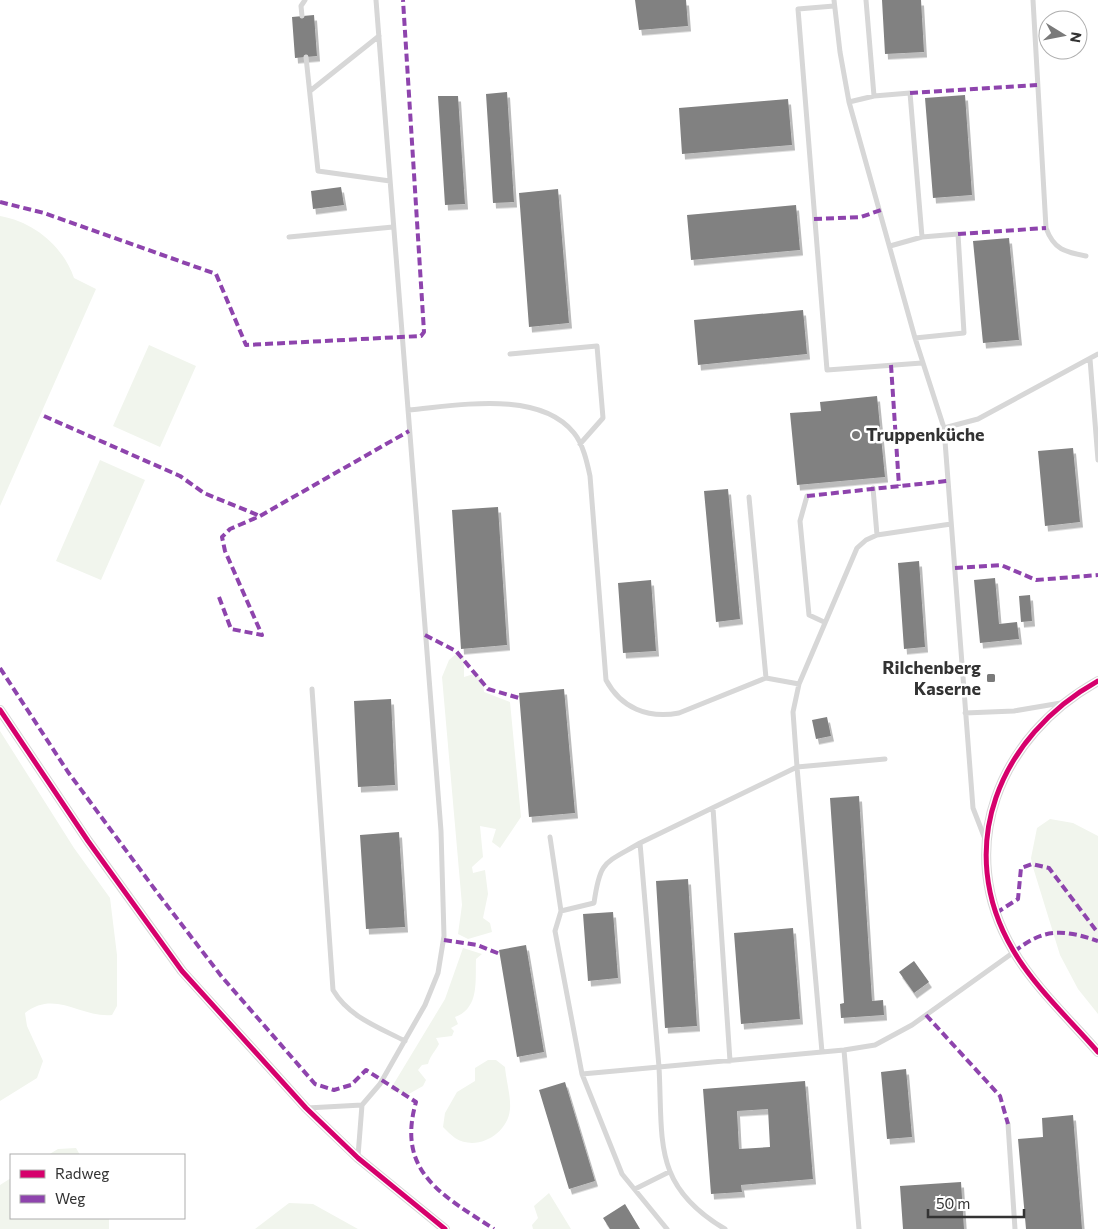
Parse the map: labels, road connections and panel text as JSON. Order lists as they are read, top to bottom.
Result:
{
  "places": {
    "other": ["Truppenküche"],
    "transit": ["Rilchenberg Kaserne"]
  },
  "legend": ["Radweg", "Weg"],
  "scale_bar": "50 m",
  "north": "right"
}
